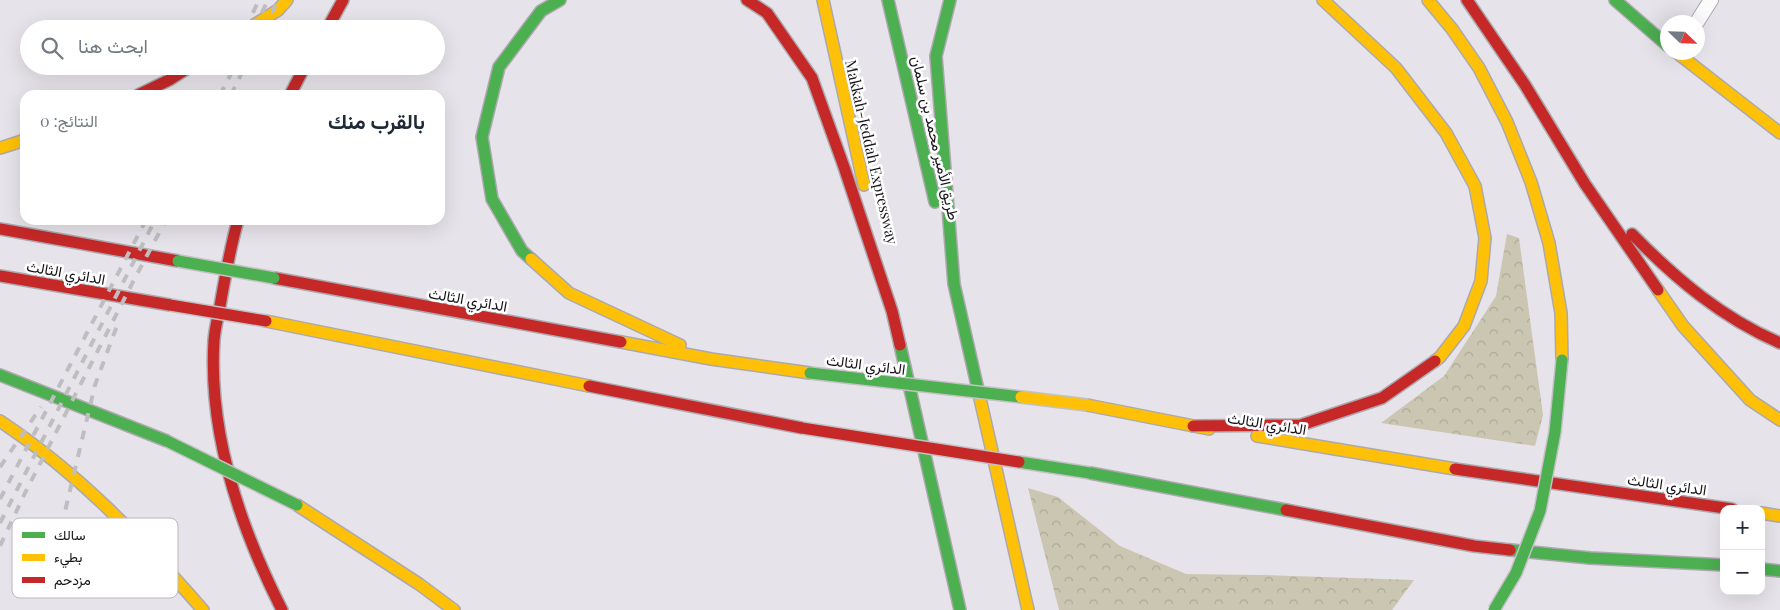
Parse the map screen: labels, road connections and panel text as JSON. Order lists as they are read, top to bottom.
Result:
{
  "streets": {
    "main road": ["طريق الأمير محمد بن سلمان", "Makkah-Jeddah Expressway", "الدائري الثالث"]
  },
  "legend": ["سالك", "بطيء", "مزدحم"],
  "north": "bottom right",
  "page": {
    "search": "ابحث هنا",
    "heading": ["بالقرب منك", "النتائج: 0"],
    "map_buttons": ["+", "−"]
  }
}
